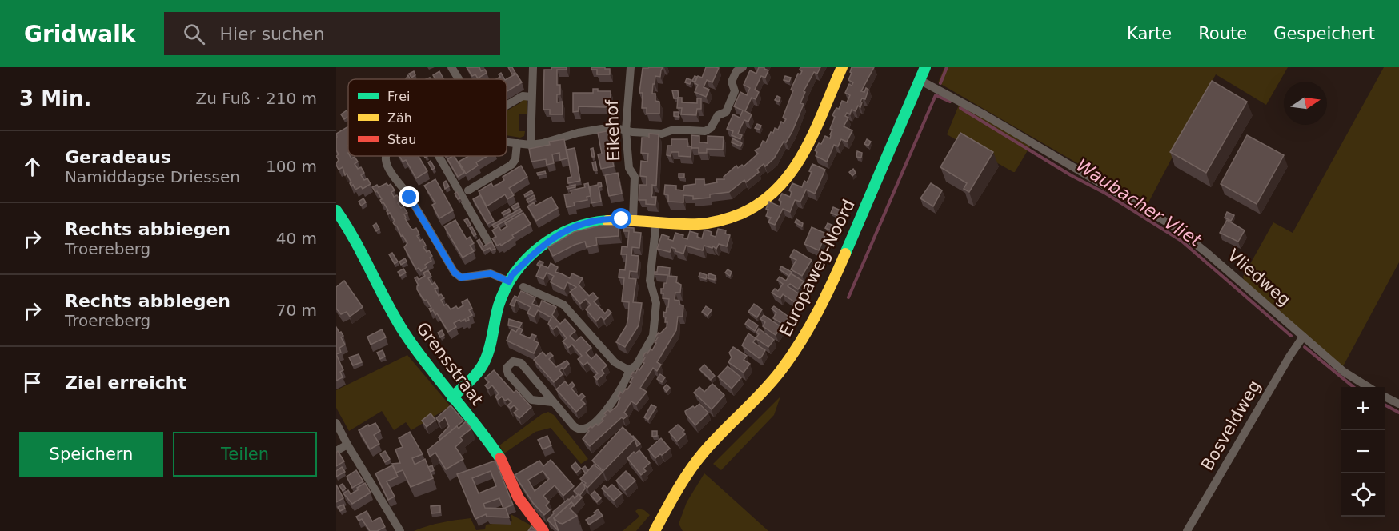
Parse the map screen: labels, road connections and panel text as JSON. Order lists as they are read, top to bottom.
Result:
{
  "streets": {
    "street": [
      "Eikehof",
      "Europaweg-Noord",
      "Vliedweg",
      "Grensstraat",
      "Bosveldweg"
    ]
  },
  "crossings": [
    ["Europaweg-Noord", "Vliedweg"],
    ["Vliedweg", "Bosveldweg"]
  ],
  "water": ["Waubacher Vliet"],
  "legend": ["Frei", "Zäh", "Stau"],
  "north": "right",
  "page": {
    "header": "Gridwalk",
    "search": "Hier suchen",
    "nav": ["Karte", "Route", "Gespeichert"],
    "heading": ["3 Min.", "Zu Fuß · 210 m"],
    "list": [
      ["Geradeaus", "Namiddagse Driessen", "100 m"],
      ["Rechts abbiegen", "Troereberg", "40 m"],
      ["Rechts abbiegen", "Troereberg", "70 m"],
      "Ziel erreicht"
    ],
    "map_buttons": ["+", "−"],
    "buttons": ["Speichern", "Teilen"]
  }
}
